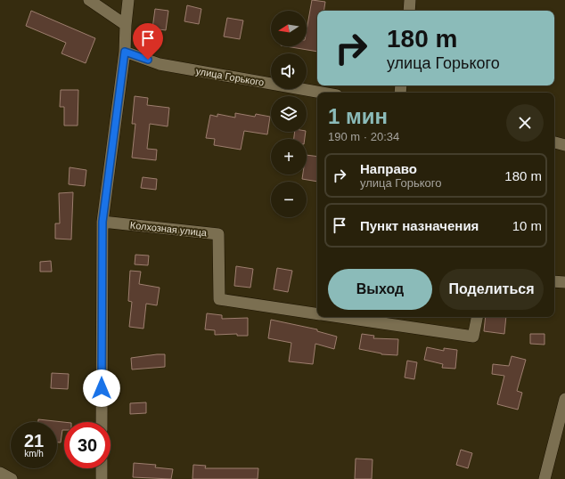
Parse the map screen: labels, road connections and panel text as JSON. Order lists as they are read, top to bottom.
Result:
{
  "streets": {
    "street": ["улица Горького", "Колхозная улица"]
  },
  "north": "left",
  "page": {
    "map_buttons": ["+", "−"],
    "turn": ["180 m", "улица Горького"],
    "heading": ["1 мин", "190 m · 20:34"],
    "list": [
      {
        "name": "Направо",
        "note": "улица Горького",
        "value": "180 m"
      },
      {
        "name": "Пункт назначения",
        "value": "10 m"
      }
    ],
    "buttons": ["Выход", "Поделиться"],
    "speed": "21 km/h",
    "limit": "30"
  }
}
